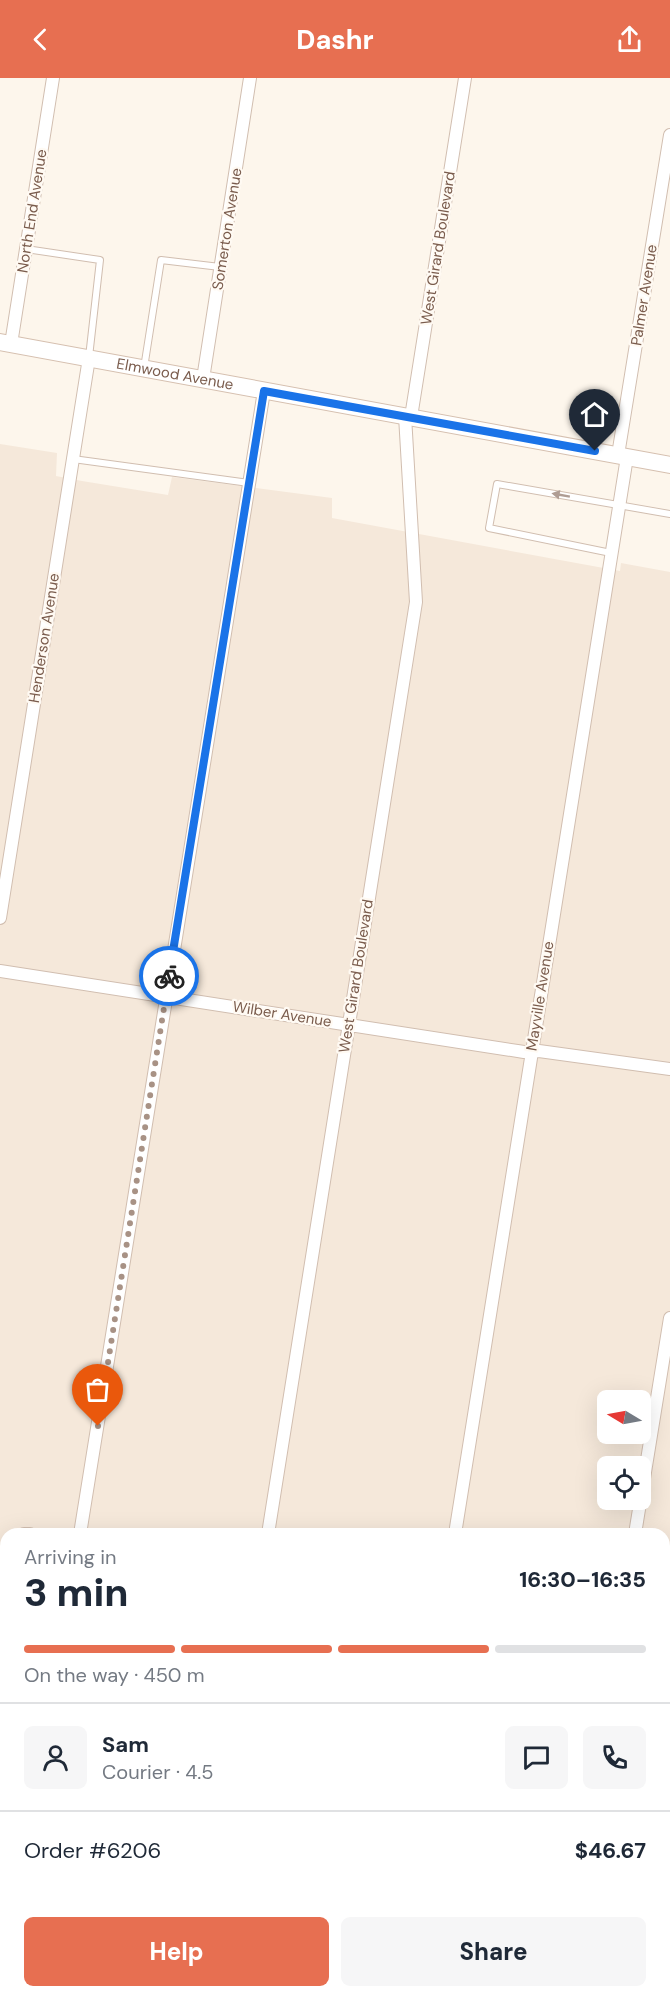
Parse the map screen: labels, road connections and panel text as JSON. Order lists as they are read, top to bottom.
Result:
{
  "streets": {
    "street": [
      "North End Avenue",
      "Somerton Avenue",
      "West Girard Boulevard",
      "Palmer Avenue",
      "Elmwood Avenue",
      "Henderson Avenue",
      "Mayville Avenue",
      "Wilber Avenue"
    ]
  },
  "crossings": [
    ["North End Avenue", "Elmwood Avenue"],
    ["Somerton Avenue", "Elmwood Avenue"],
    ["West Girard Boulevard", "Elmwood Avenue"],
    ["West Girard Boulevard", "Wilber Avenue"],
    ["Palmer Avenue", "Elmwood Avenue"],
    ["Palmer Avenue", "Mayville Avenue"],
    ["Elmwood Avenue", "Henderson Avenue"],
    ["Elmwood Avenue", "Mayville Avenue"],
    ["Mayville Avenue", "Wilber Avenue"]
  ],
  "north": "left",
  "page": {
    "header": "Dashr",
    "heading": ["3 min", "Arriving in", "16:30–16:35"],
    "panel": [
      "Sam",
      "Courier · 4.5",
      "Order #6206",
      "$46.67"
    ],
    "bar": "On the way · 450 m",
    "buttons": ["Help", "Share"]
  }
}
